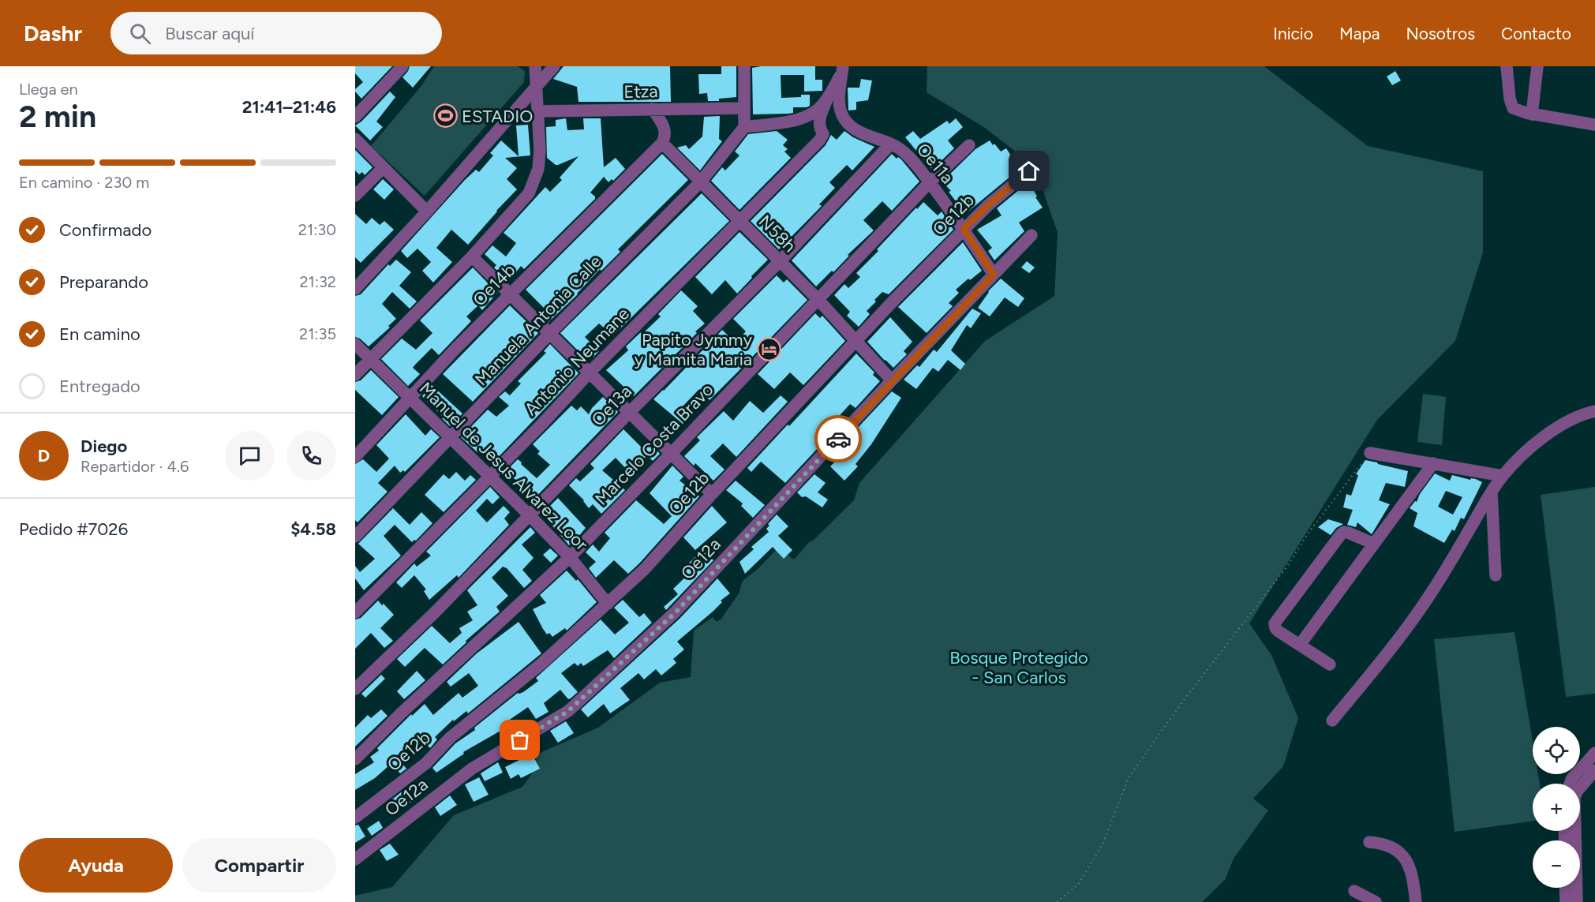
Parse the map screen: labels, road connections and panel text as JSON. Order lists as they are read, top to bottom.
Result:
{
  "streets": {
    "street": [
      "Etza",
      "Oe11a",
      "Oe12b",
      "N58h",
      "Oe14b",
      "Manuela Antonia Calle",
      "Antonio Neumane",
      "Oe13a",
      "Marcelo Costa Bravo",
      "Manuel de Jesus Alvarez Loor",
      "Oe12a"
    ]
  },
  "crossings": [
    ["Oe11a", "Oe12b"],
    ["Oe11a", "Oe13a"],
    ["Oe11a", "Marcelo Costa Bravo"],
    ["Oe11a", "Oe12a"],
    ["Oe12b", "N58h"],
    ["Oe12b", "Manuel de Jesus Alvarez Loor"],
    ["N58h", "Oe14b"],
    ["N58h", "Manuela Antonia Calle"],
    ["N58h", "Antonio Neumane"],
    ["N58h", "Oe13a"],
    ["N58h", "Marcelo Costa Bravo"],
    ["N58h", "Oe12a"],
    ["Oe14b", "Manuel de Jesus Alvarez Loor"],
    ["Manuela Antonia Calle", "Manuel de Jesus Alvarez Loor"],
    ["Antonio Neumane", "Manuel de Jesus Alvarez Loor"],
    ["Oe13a", "Manuel de Jesus Alvarez Loor"],
    ["Marcelo Costa Bravo", "Manuel de Jesus Alvarez Loor"]
  ],
  "parks": ["Bosque Protegido - San Carlos"],
  "places": {
    "sports": ["ESTADIO"],
    "hotel": ["Papito Jymmy y Mamita Maria"]
  },
  "page": {
    "header": "Dashr",
    "search": "Buscar aquí",
    "nav": [
      "Inicio",
      "Mapa",
      "Nosotros",
      "Contacto"
    ],
    "heading": ["2 min", "Llega en", "21:41–21:46"],
    "panel": [
      "Diego",
      "Repartidor · 4.6",
      "Pedido #7026",
      "$4.58"
    ],
    "bar": "En camino · 230 m",
    "list": [
      ["Confirmado", "21:30"],
      ["Preparando", "21:32"],
      ["En camino", "21:35"],
      "Entregado"
    ],
    "round": "D",
    "map_buttons": ["+", "−"],
    "buttons": ["Ayuda", "Compartir"]
  }
}
